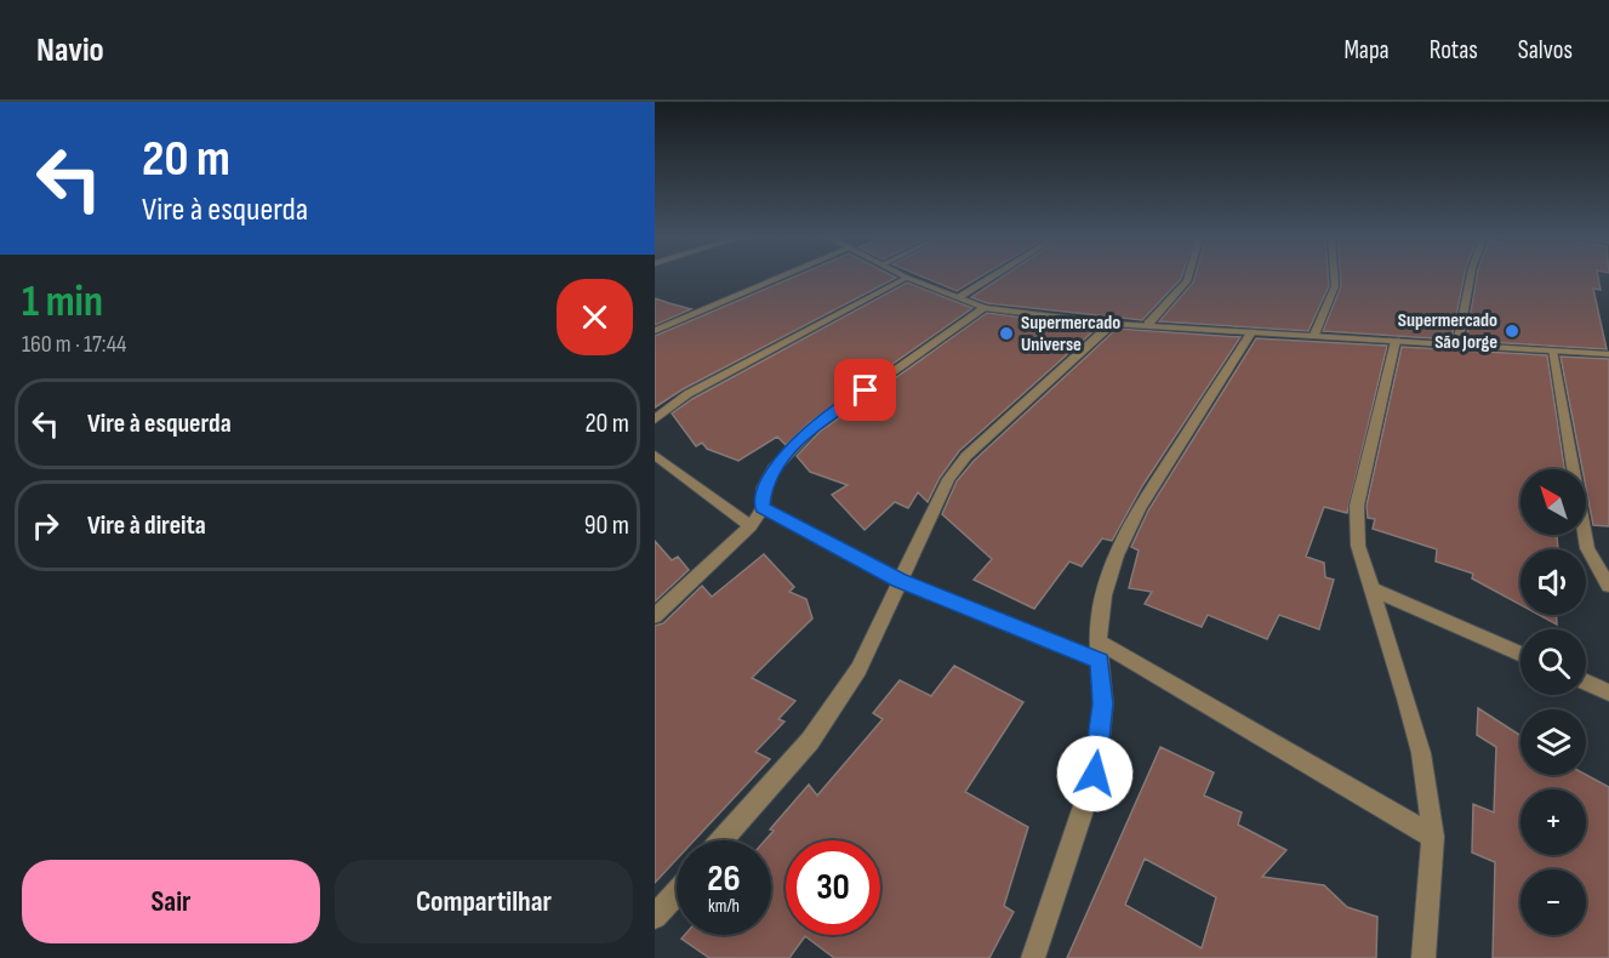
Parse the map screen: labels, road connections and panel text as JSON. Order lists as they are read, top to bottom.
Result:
{
  "places": ["Supermercado São Jorge", "Supermercado Universe"],
  "north": "top left",
  "page": {
    "header": "Navio",
    "nav": ["Mapa", "Rotas", "Salvos"],
    "turn": ["20 m", "Vire à esquerda"],
    "heading": ["1 min", "160 m · 17:44"],
    "list": [
      {
        "name": "Vire à esquerda",
        "value": "20 m"
      },
      {
        "name": "Vire à direita",
        "value": "90 m"
      }
    ],
    "map_buttons": ["+", "−"],
    "speed": "26 km/h",
    "limit": "30",
    "buttons": ["Sair", "Compartilhar"]
  }
}
